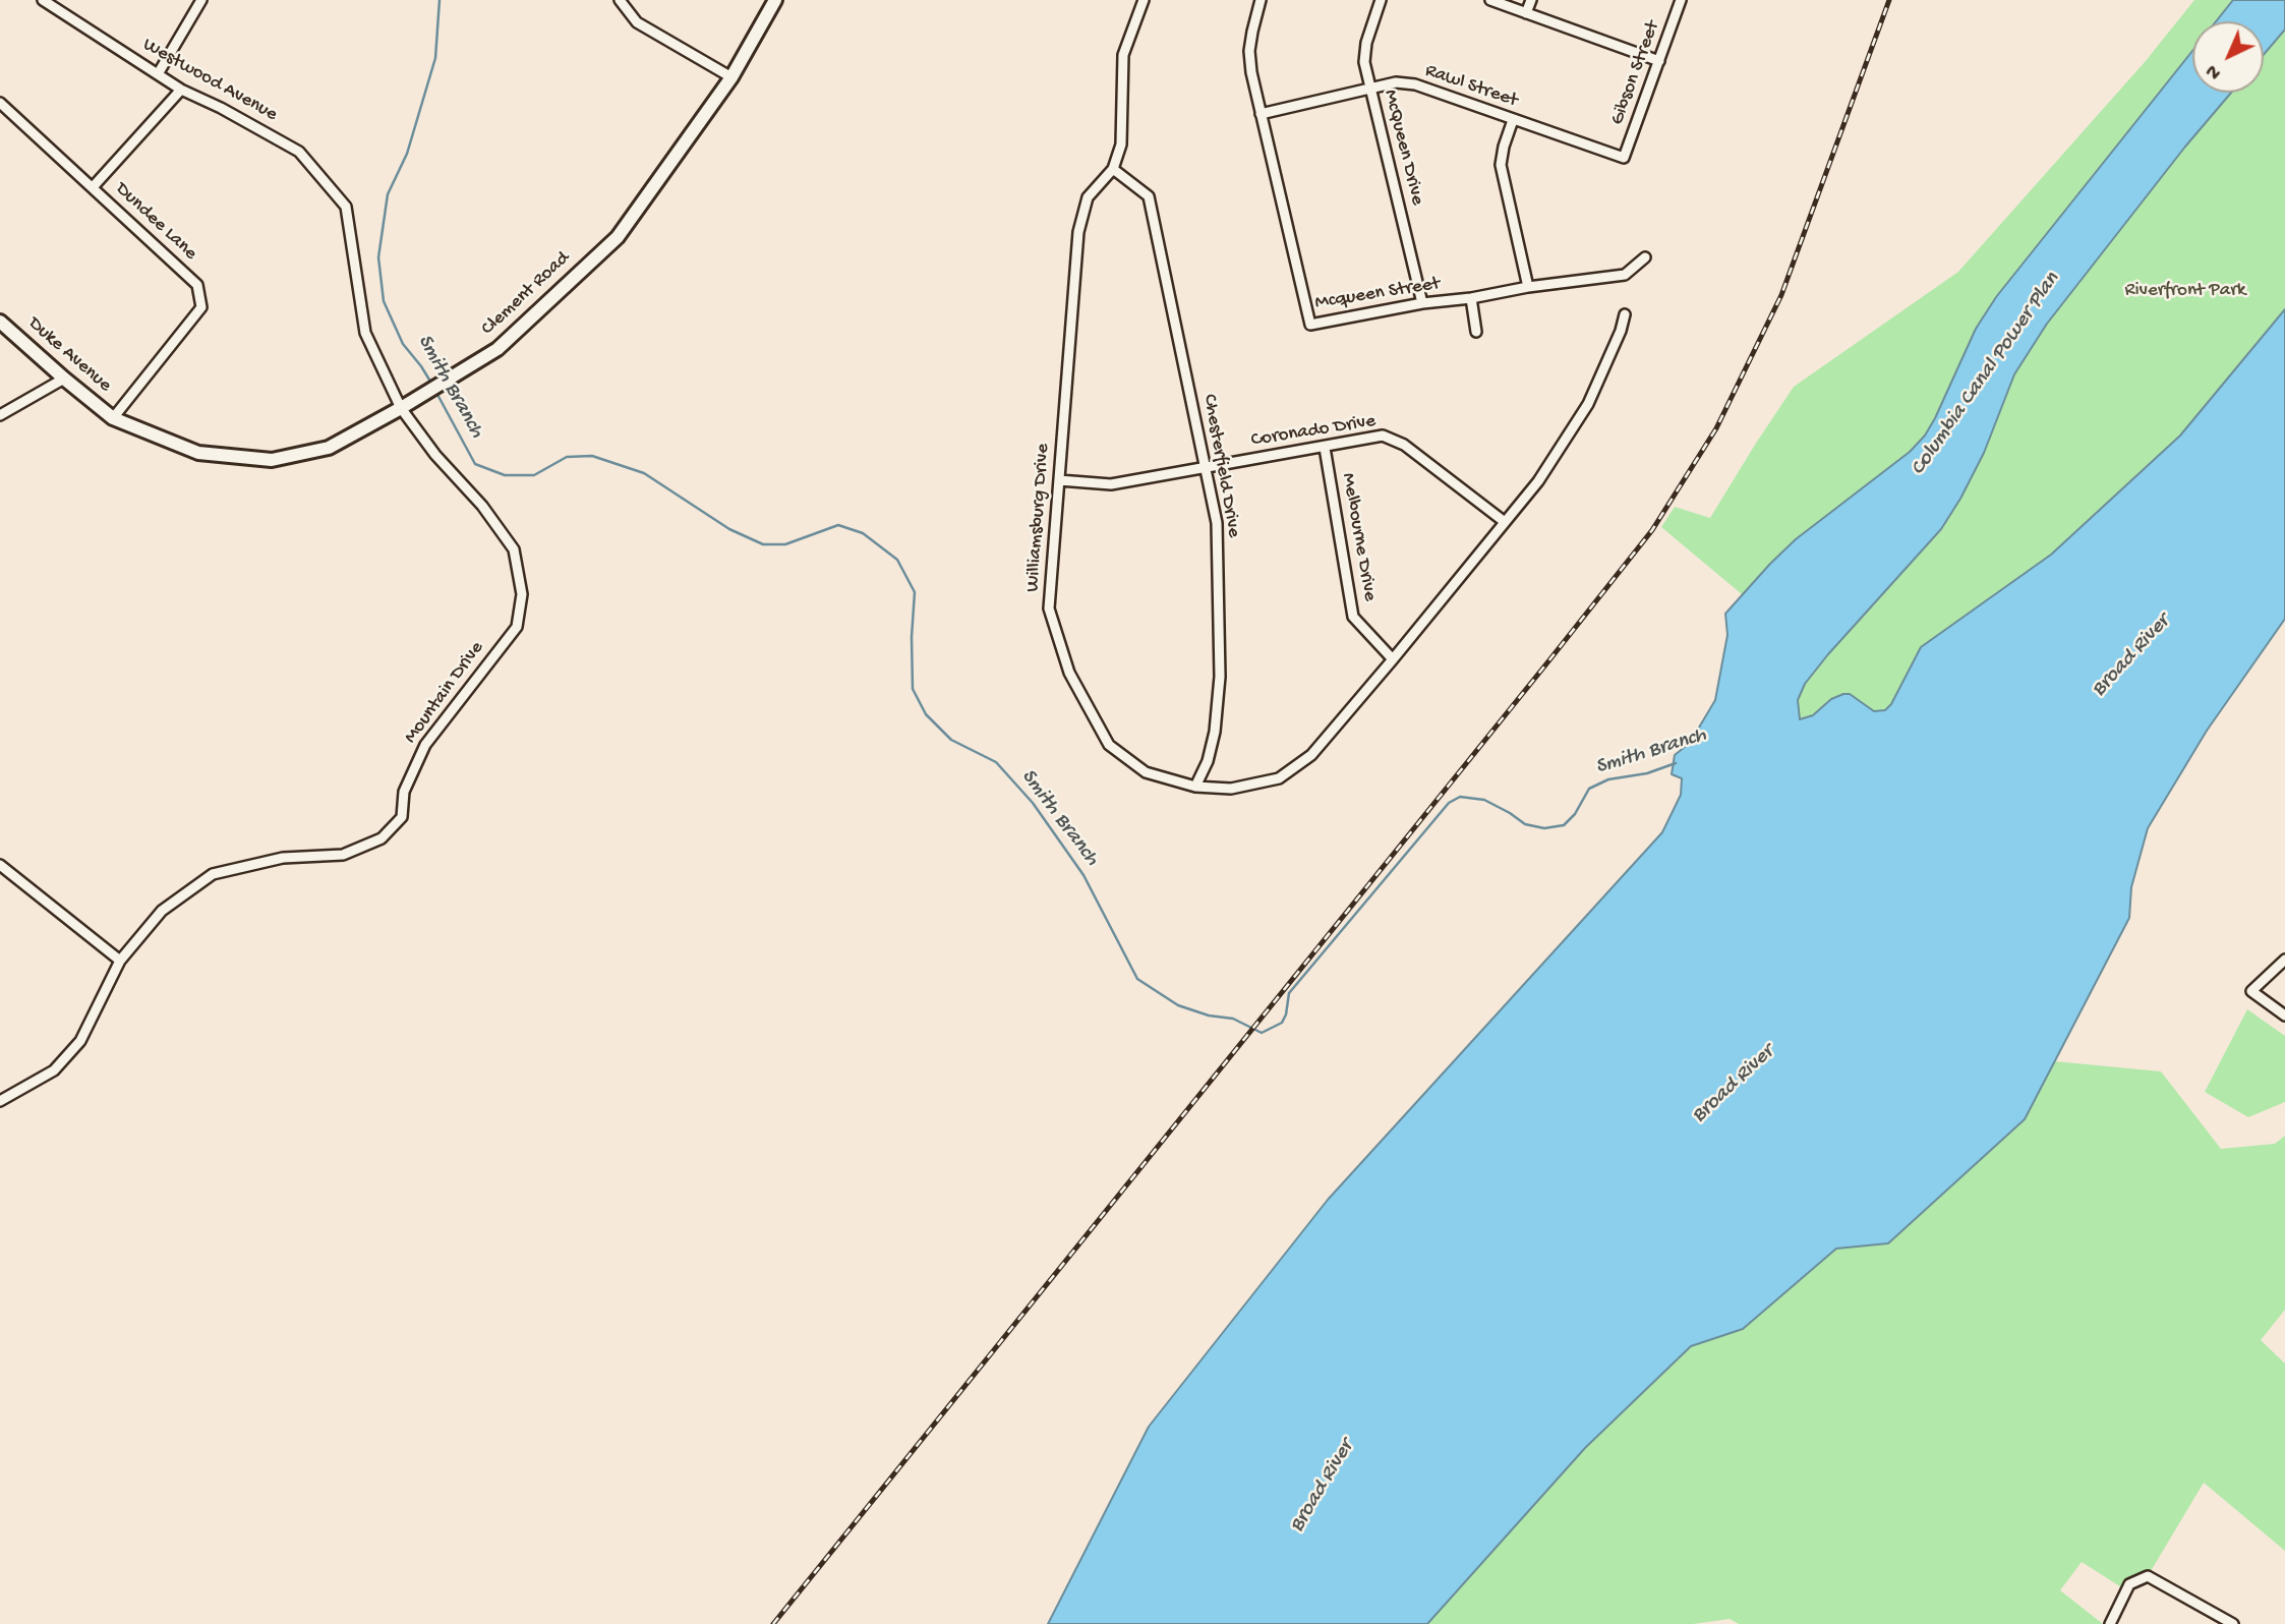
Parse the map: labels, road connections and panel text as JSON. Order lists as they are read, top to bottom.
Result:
{
  "streets": {
    "street": [
      "Gibson Street",
      "Westwood Avenue",
      "Rawl Street",
      "McQueen Drive",
      "Dundee Lane",
      "Clement Road",
      "Mcqueen Street",
      "Duke Avenue",
      "Coronado Drive",
      "Chesterfield Drive",
      "Williamsburg Drive",
      "Melbourne Drive",
      "Mountain Drive"
    ]
  },
  "crossings": [
    ["Gibson Street", "Rawl Street"],
    ["Westwood Avenue", "Mountain Drive"],
    ["Rawl Street", "McQueen Drive"],
    ["Rawl Street", "Mcqueen Street"],
    ["McQueen Drive", "Mcqueen Street"],
    ["Dundee Lane", "Clement Road"],
    ["Dundee Lane", "Duke Avenue"],
    ["Clement Road", "Duke Avenue"],
    ["Clement Road", "Mountain Drive"],
    ["Coronado Drive", "Chesterfield Drive"],
    ["Coronado Drive", "Williamsburg Drive"],
    ["Coronado Drive", "Melbourne Drive"],
    ["Chesterfield Drive", "Williamsburg Drive"],
    ["Williamsburg Drive", "Melbourne Drive"]
  ],
  "water": ["Columbia Canal Power Plan", "Smith Branch", "Broad River"],
  "parks": ["Riverfront Park"],
  "north": "bottom left"
}
